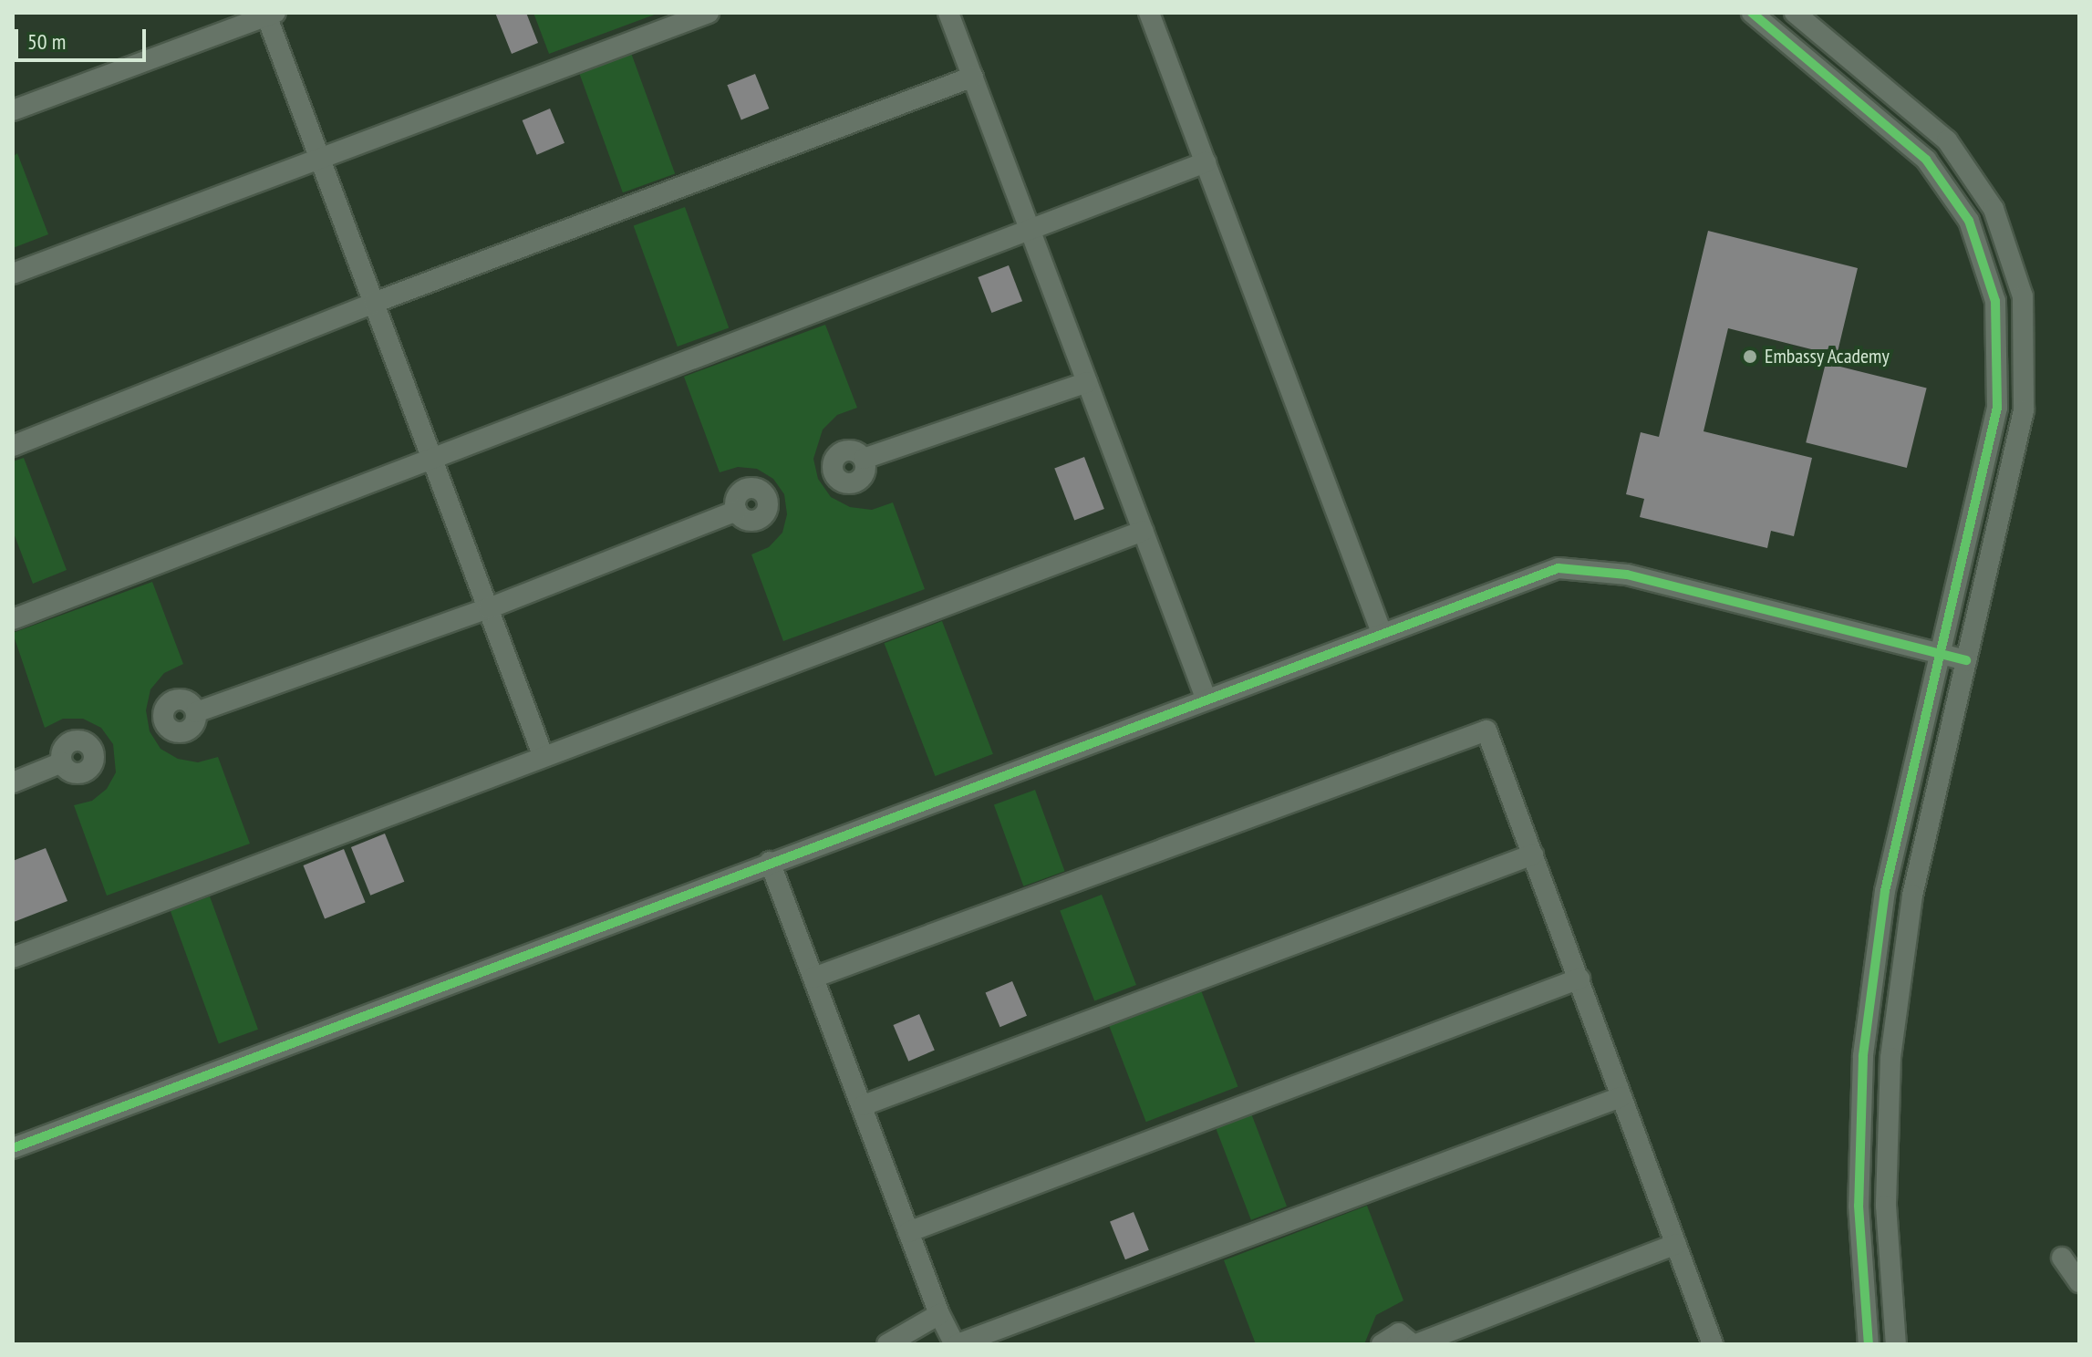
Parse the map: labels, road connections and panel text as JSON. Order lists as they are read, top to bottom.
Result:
{
  "places": ["Embassy Academy"],
  "scale_bar": "50 m"
}
